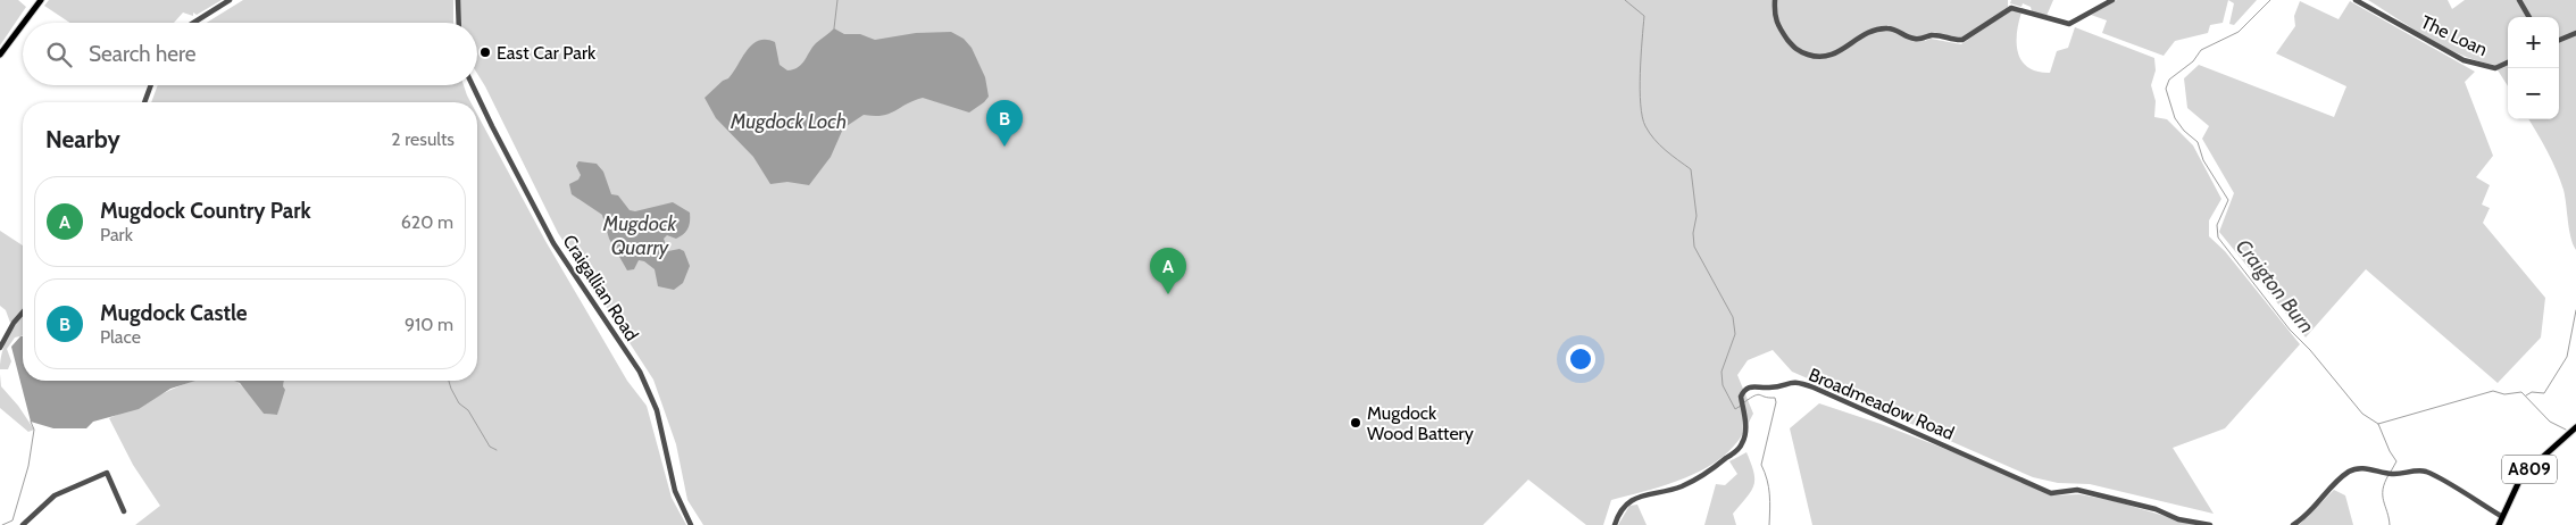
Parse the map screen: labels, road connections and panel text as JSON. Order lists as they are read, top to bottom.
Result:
{
  "streets": {
    "main road": ["A809"],
    "street": ["The Loan", "Craigallian Road", "Broadmeadow Road"]
  },
  "water": ["Mugdock Loch", "Mugdock Quarry", "Craigton Burn"],
  "places": ["East Car Park", "Mugdock Wood Battery"],
  "page": {
    "map_buttons": ["+", "−"],
    "search": "Search here",
    "pins": ["B", "A"],
    "heading": ["Nearby", "2 results"],
    "list": [
      {
        "mark": "A",
        "name": "Mugdock Country Park",
        "note": "Park",
        "value": "620 m"
      },
      {
        "mark": "B",
        "name": "Mugdock Castle",
        "note": "Place",
        "value": "910 m"
      }
    ]
  }
}
